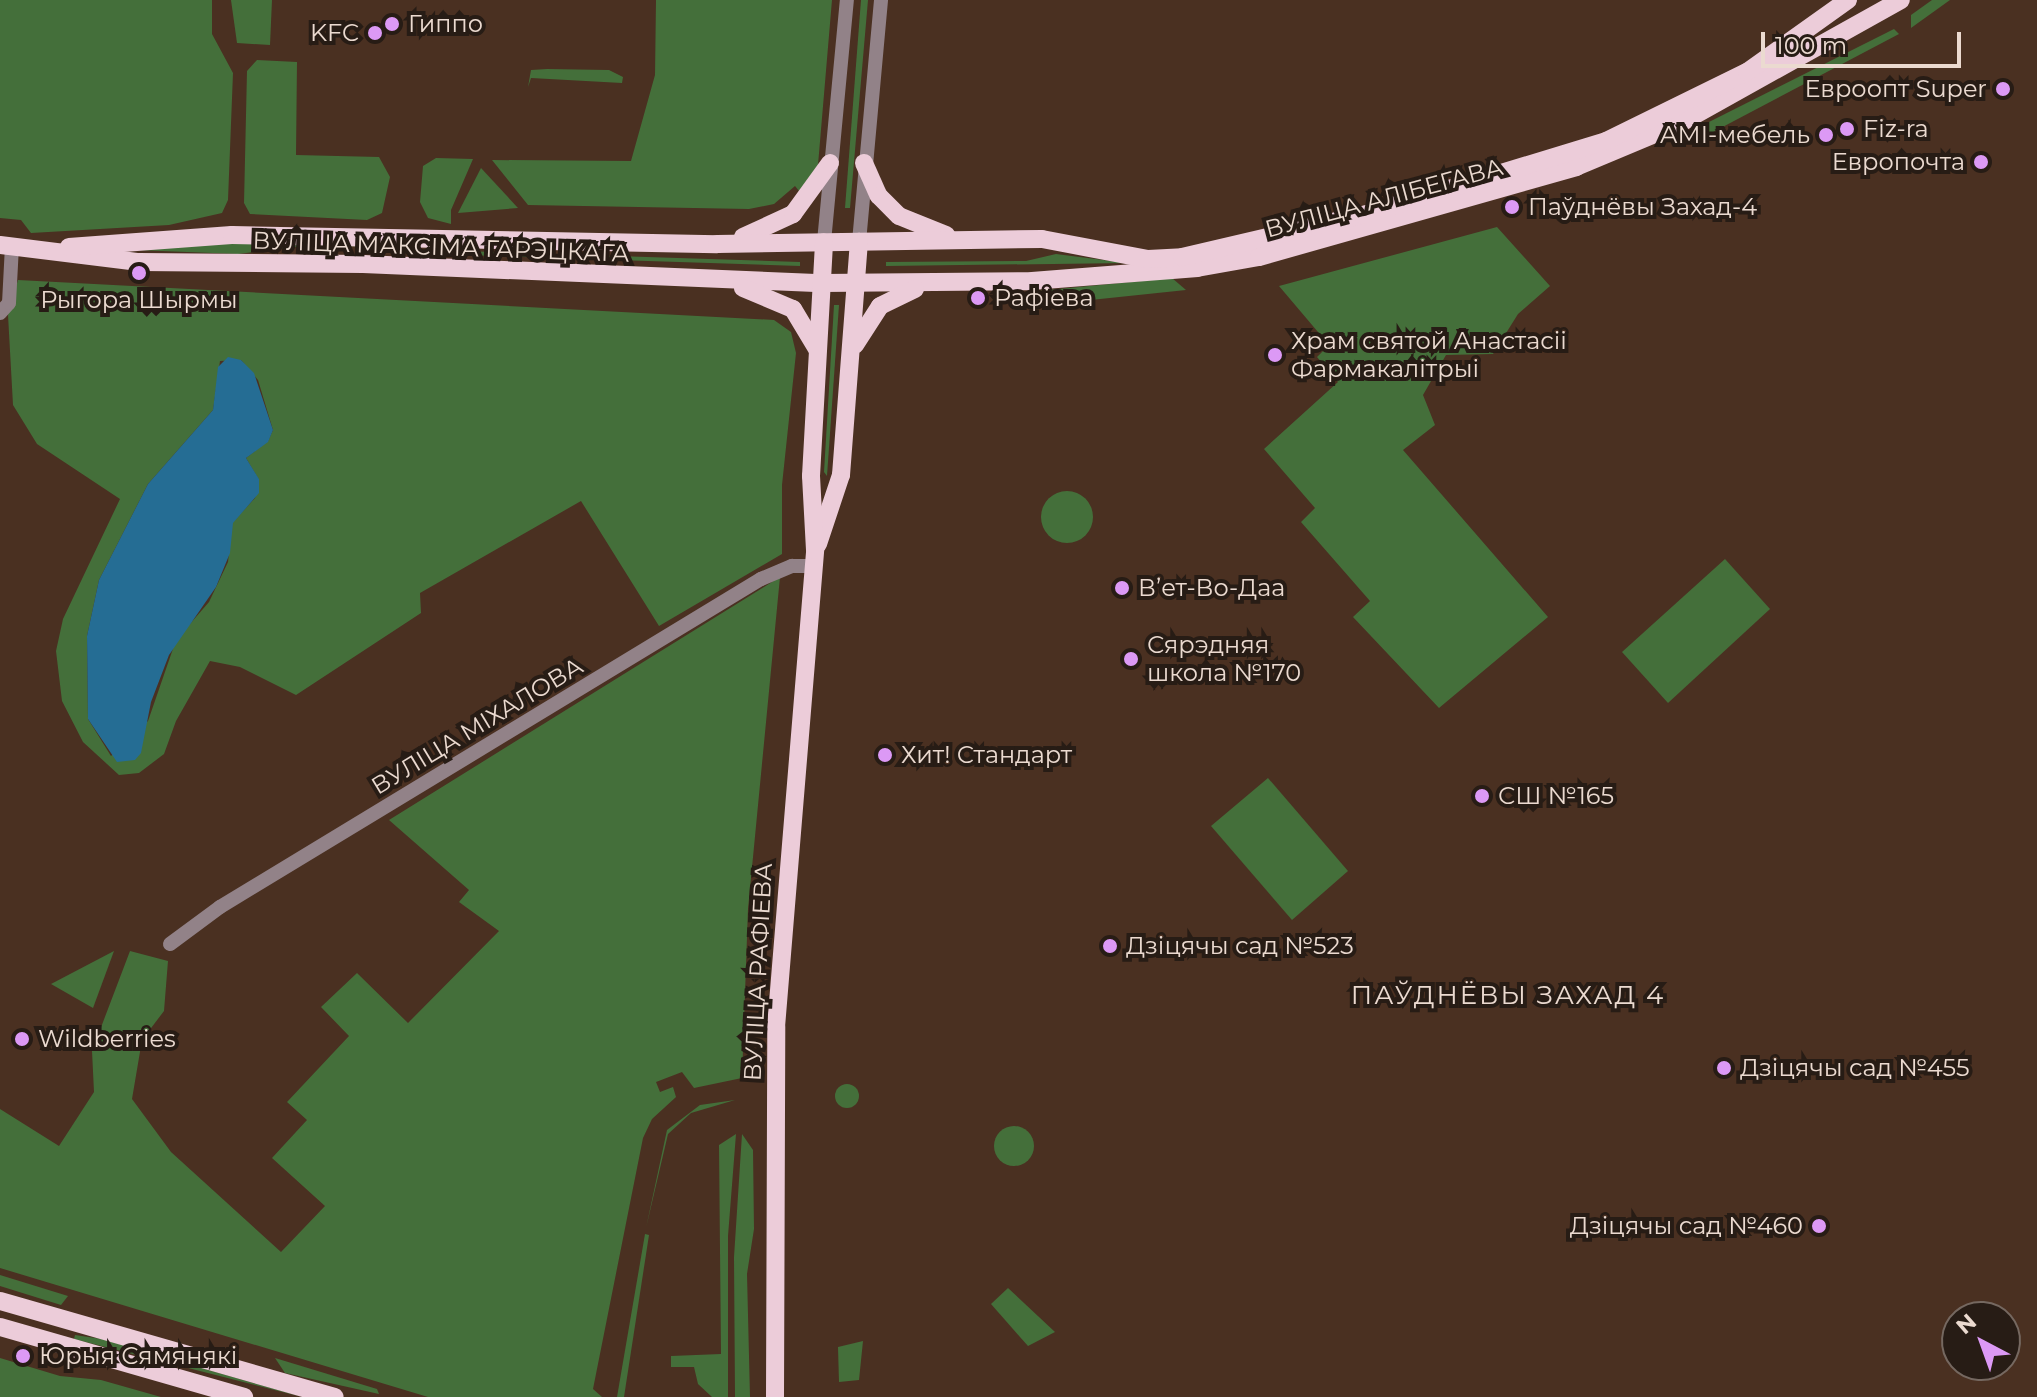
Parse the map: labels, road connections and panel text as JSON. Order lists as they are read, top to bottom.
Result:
{
  "streets": {
    "main road": ["ВУЛІЦА АЛІБЕГАВА", "ВУЛІЦА МАКСІМА ГАРЭЦКАГА", "ВУЛІЦА РАФІЕВА"],
    "street": ["ВУЛІЦА МІХАЛОВА"]
  },
  "crossings": [
    ["ВУЛІЦА АЛІБЕГАВА", "ВУЛІЦА МАКСІМА ГАРЭЦКАГА"],
    ["ВУЛІЦА АЛІБЕГАВА", "ВУЛІЦА РАФІЕВА"],
    ["ВУЛІЦА МАКСІМА ГАРЭЦКАГА", "ВУЛІЦА РАФІЕВА"],
    ["ВУЛІЦА МІХАЛОВА", "ВУЛІЦА РАФІЕВА"]
  ],
  "districts": ["ПАЎДНЁВЫ ЗАХАД 4"],
  "places": [
    "Гиппо",
    "KFC",
    "Евроопт Super",
    "Fiz-ra",
    "АМI-мебель",
    "Европочта",
    "Паўднёвы Захад-4",
    "Рыгора Шырмы",
    "Рафіева",
    "Храм святой Анастасіі Фармакалітрыі",
    "Вʼет-Во-Даа",
    "Сярэдняя школа №170",
    "Хит! Стандарт",
    "СШ №165",
    "Дзіцячы сад №523",
    "Wildberries",
    "Дзіцячы сад №455",
    "Дзіцячы сад №460",
    "Юрыя Сямянякі"
  ],
  "scale_bar": "100 m",
  "north": "top left"
}
